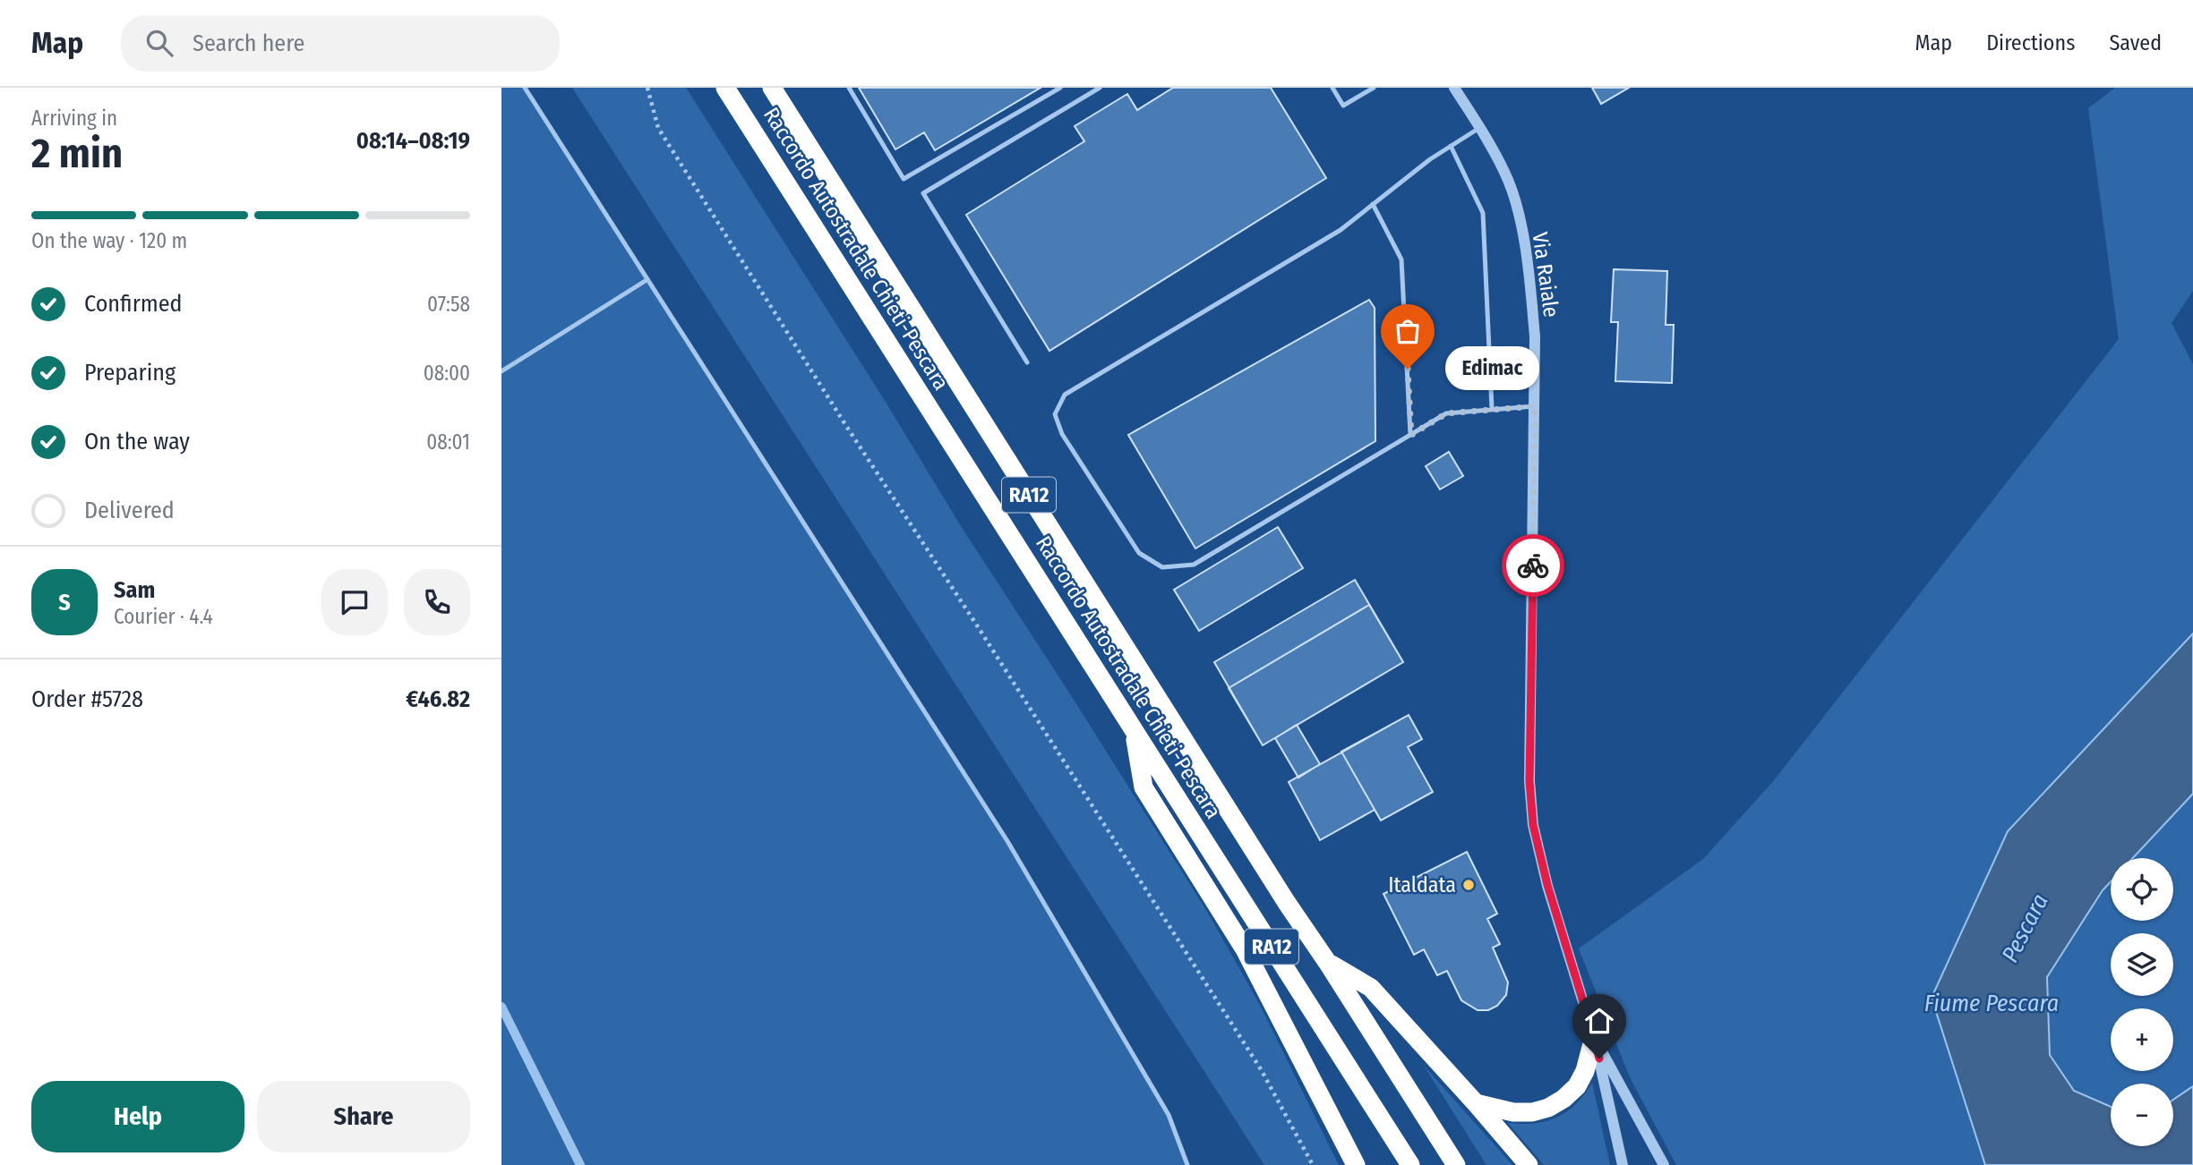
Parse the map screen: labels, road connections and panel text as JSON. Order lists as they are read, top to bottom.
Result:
{
  "streets": {
    "highway": ["Raccordo Autostradale Chieti-Pescara", "RA12"],
    "street": ["Via Raiale"]
  },
  "water": ["Pescara", "Fiume Pescara"],
  "places": ["Edimac", "Italdata"],
  "page": {
    "header": "Map",
    "search": "Search here",
    "nav": ["Map", "Directions", "Saved"],
    "heading": ["2 min", "Arriving in", "08:14–08:19"],
    "panel": [
      "Sam",
      "Courier · 4.4",
      "Order #5728",
      "€46.82"
    ],
    "bar": "On the way · 120 m",
    "list": [
      ["Confirmed", "07:58"],
      ["Preparing", "08:00"],
      ["On the way", "08:01"],
      "Delivered"
    ],
    "bubble": "Edimac",
    "round": "S",
    "map_buttons": ["+", "−"],
    "buttons": ["Help", "Share"]
  }
}
